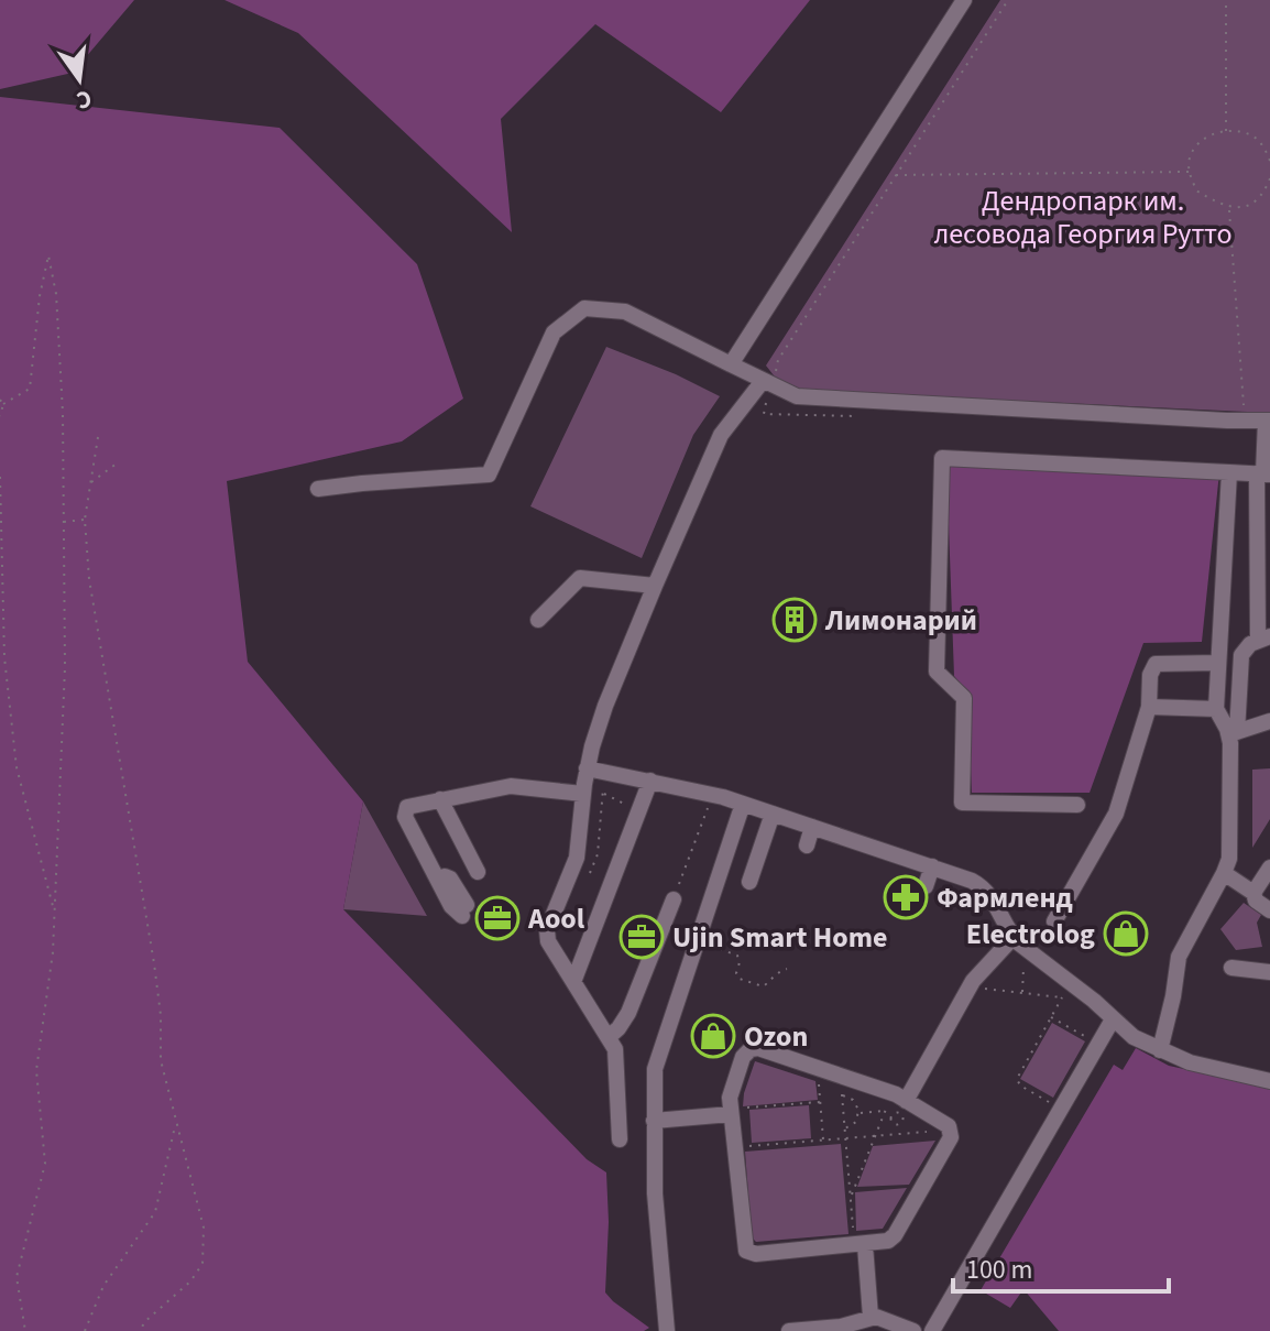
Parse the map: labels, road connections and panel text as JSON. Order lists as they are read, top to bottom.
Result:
{
  "parks": ["Дендропарк им. лесовода Георгия Рутто"],
  "places": {
    "building": ["Лимонарий"],
    "pharmacy": ["Фармленд"],
    "office": ["Aool", "Ujin Smart Home"],
    "shop": ["Electrolog", "Ozon"]
  },
  "scale_bar": "100 m",
  "north": "bottom"
}
